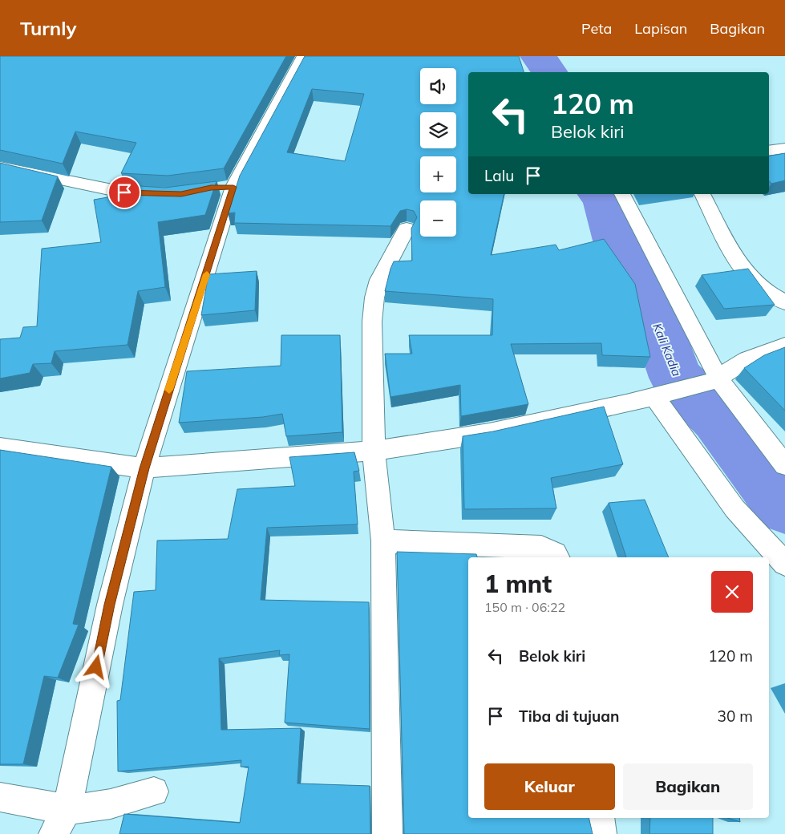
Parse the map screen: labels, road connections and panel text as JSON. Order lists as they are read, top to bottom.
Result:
{
  "water": ["Kali Kadia"],
  "page": {
    "header": "Turnly",
    "nav": ["Peta", "Lapisan", "Bagikan"],
    "map_buttons": ["+", "−"],
    "turn": ["120 m", "Belok kiri"],
    "then": "Lalu",
    "heading": ["1 mnt", "150 m · 06:22"],
    "list": [
      {
        "name": "Belok kiri",
        "value": "120 m"
      },
      {
        "name": "Tiba di tujuan",
        "value": "30 m"
      }
    ],
    "buttons": ["Keluar", "Bagikan"]
  }
}
